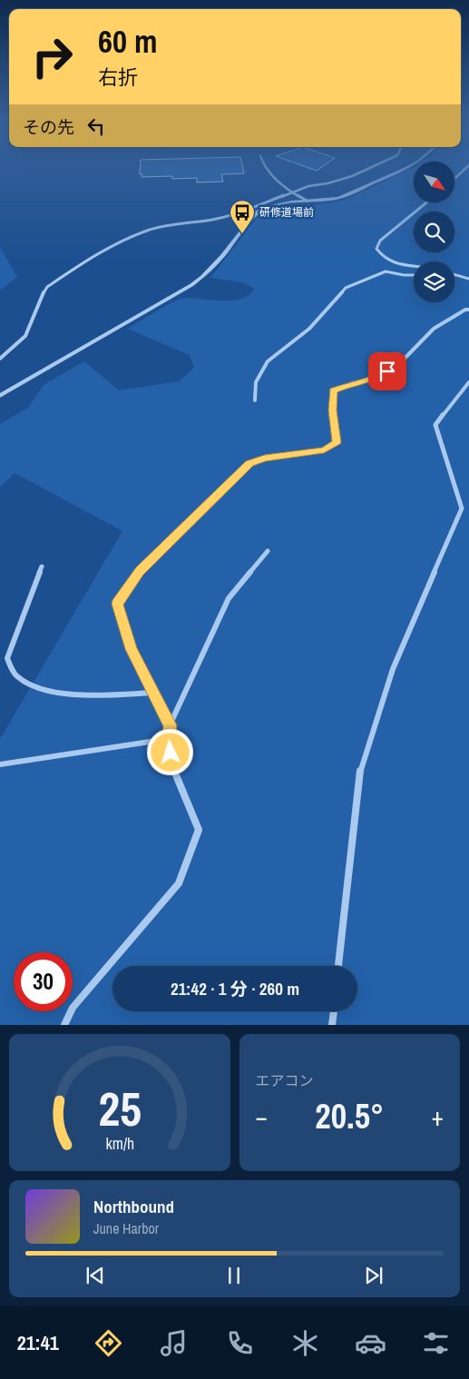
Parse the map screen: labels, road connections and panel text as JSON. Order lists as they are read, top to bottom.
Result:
{
  "places": {
    "bus stop": ["研修道場前"]
  },
  "north": "bottom right",
  "page": {
    "turn": ["60 m", "右折"],
    "then": "その先",
    "limit": "30",
    "trip": "21:42 · 1 分 · 260 m",
    "tile": "エアコン",
    "heat": ["−", "20.5°", "+"],
    "song": ["Northbound", "June Harbor"],
    "tabs": "21:41",
    "gauge": ["25", "km/h"]
  }
}
